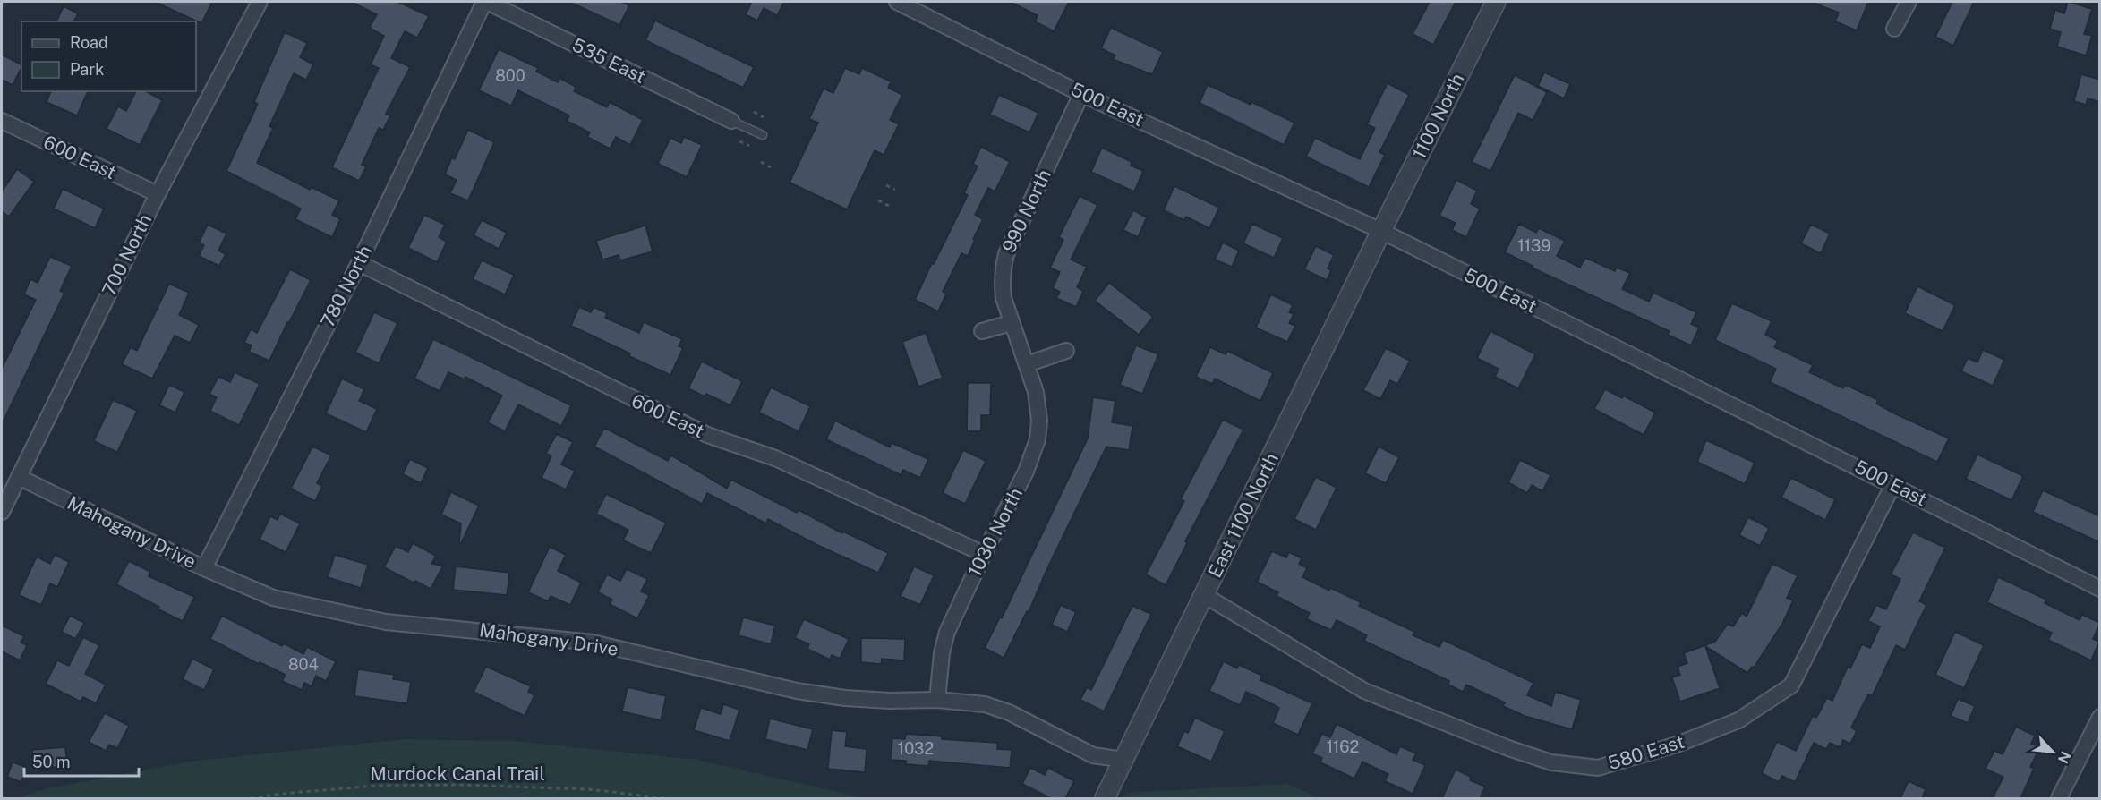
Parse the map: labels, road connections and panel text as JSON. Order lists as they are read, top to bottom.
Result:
{
  "streets": {
    "street": [
      "535 East",
      "500 East",
      "1100 North",
      "600 East",
      "990 North",
      "700 North",
      "780 North",
      "East 1100 North",
      "Mahogany Drive",
      "1030 North",
      "580 East"
    ],
    "path": ["Murdock Canal Trail"]
  },
  "crossings": [
    ["535 East", "780 North"],
    ["500 East", "1100 North"],
    ["500 East", "990 North"],
    ["500 East", "East 1100 North"],
    ["500 East", "580 East"],
    ["1100 North", "East 1100 North"],
    ["600 East", "700 North"],
    ["600 East", "780 North"],
    ["600 East", "1030 North"],
    ["990 North", "1030 North"],
    ["700 North", "Mahogany Drive"],
    ["780 North", "Mahogany Drive"],
    ["East 1100 North", "Mahogany Drive"],
    ["East 1100 North", "580 East"],
    ["Mahogany Drive", "1030 North"]
  ],
  "house_numbers": [
    "800",
    "1139",
    "804",
    "1162",
    "1032"
  ],
  "legend": ["Road", "Park"],
  "scale_bar": "50 m",
  "north": "bottom right"
}
